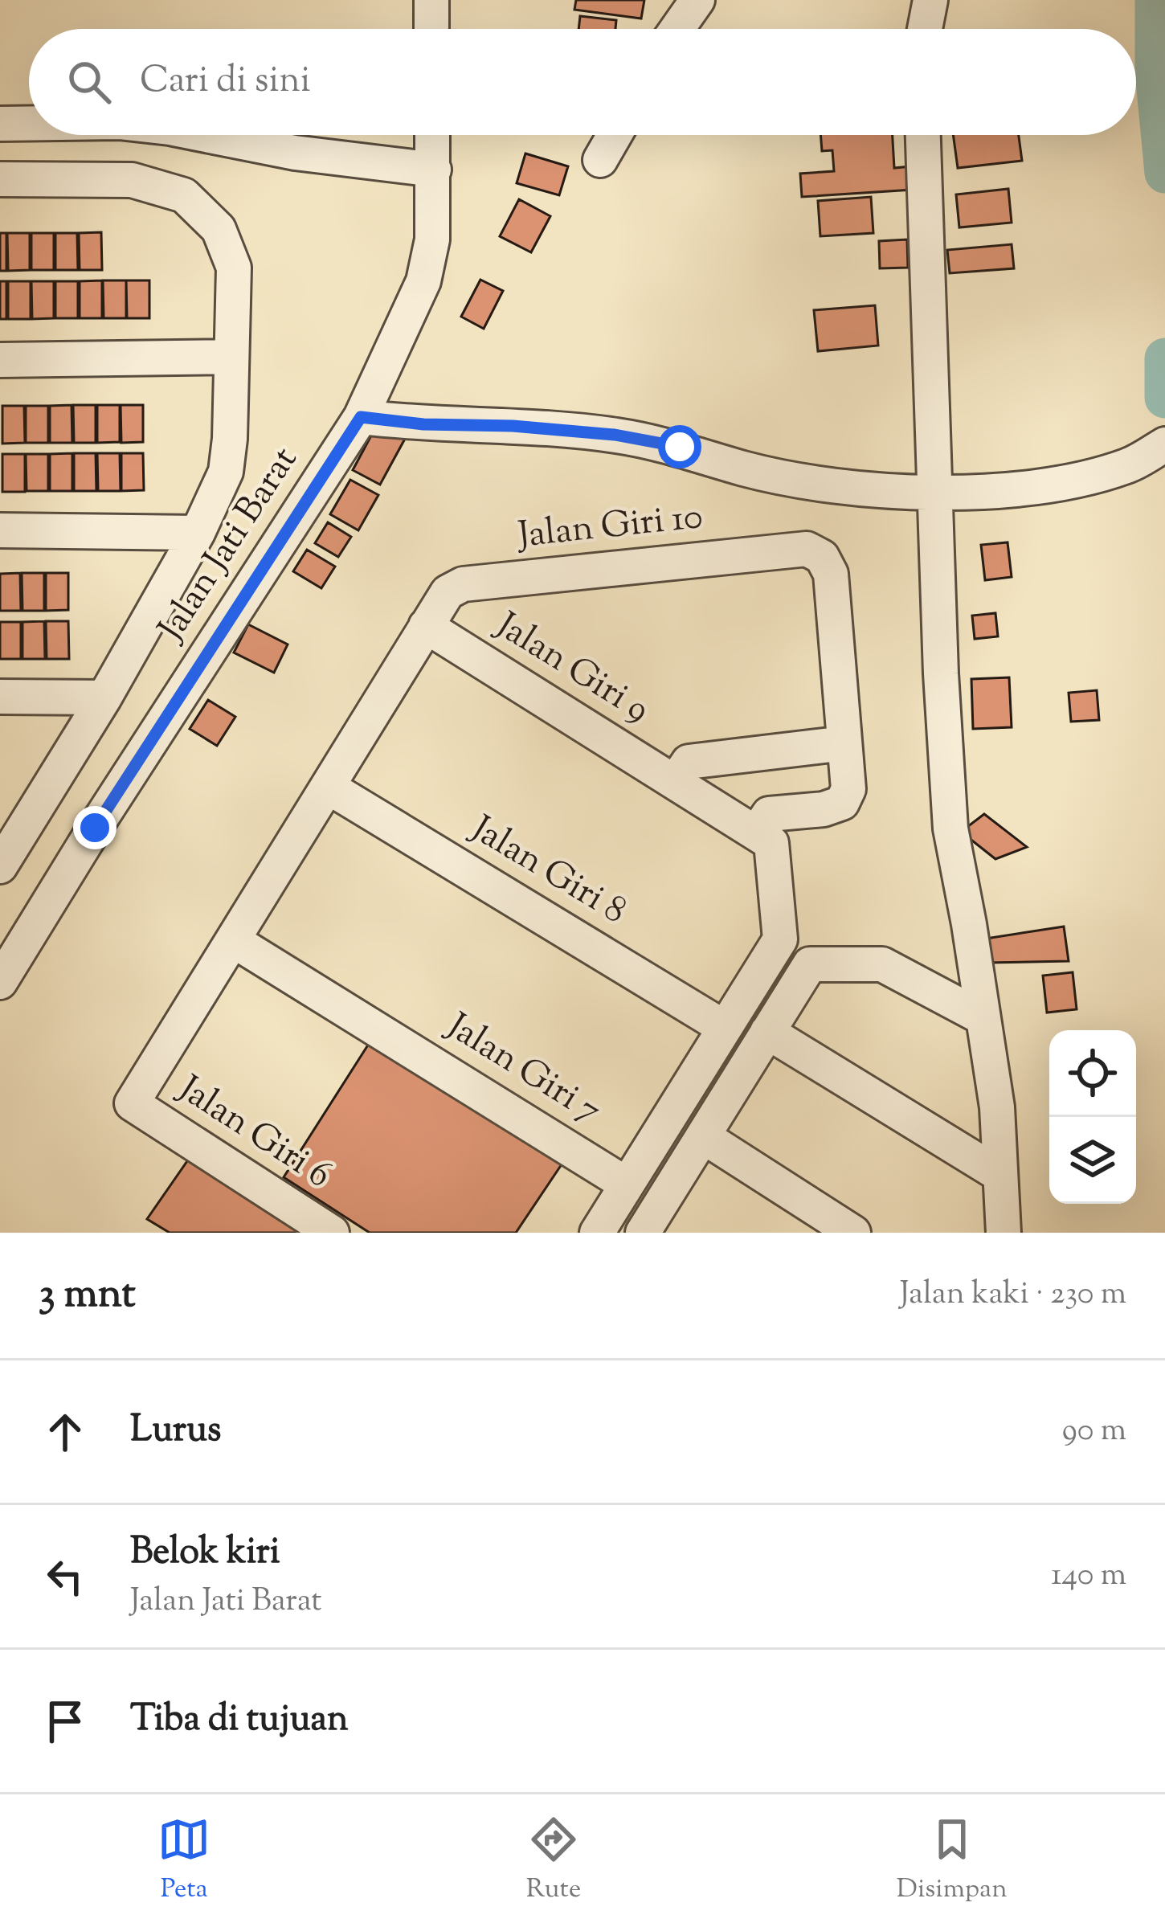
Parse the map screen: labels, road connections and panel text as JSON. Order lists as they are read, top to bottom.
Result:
{
  "streets": {
    "street": [
      "Jalan Giri 10",
      "Jalan Jati Barat",
      "Jalan Giri 9",
      "Jalan Giri 8",
      "Jalan Giri 7",
      "Jalan Giri 6"
    ]
  },
  "crossings": [
    ["Jalan Giri 10", "Jalan Giri 9"],
    ["Jalan Giri 10", "Jalan Giri 8"],
    ["Jalan Giri 10", "Jalan Giri 7"],
    ["Jalan Giri 10", "Jalan Giri 6"]
  ],
  "page": {
    "search": "Cari di sini",
    "heading": ["3 mnt", "Jalan kaki · 230 m"],
    "list": [
      ["Lurus", "90 m"],
      ["Belok kiri", "Jalan Jati Barat", "140 m"],
      "Tiba di tujuan"
    ],
    "nav": ["Peta", "Rute", "Disimpan"]
  }
}
